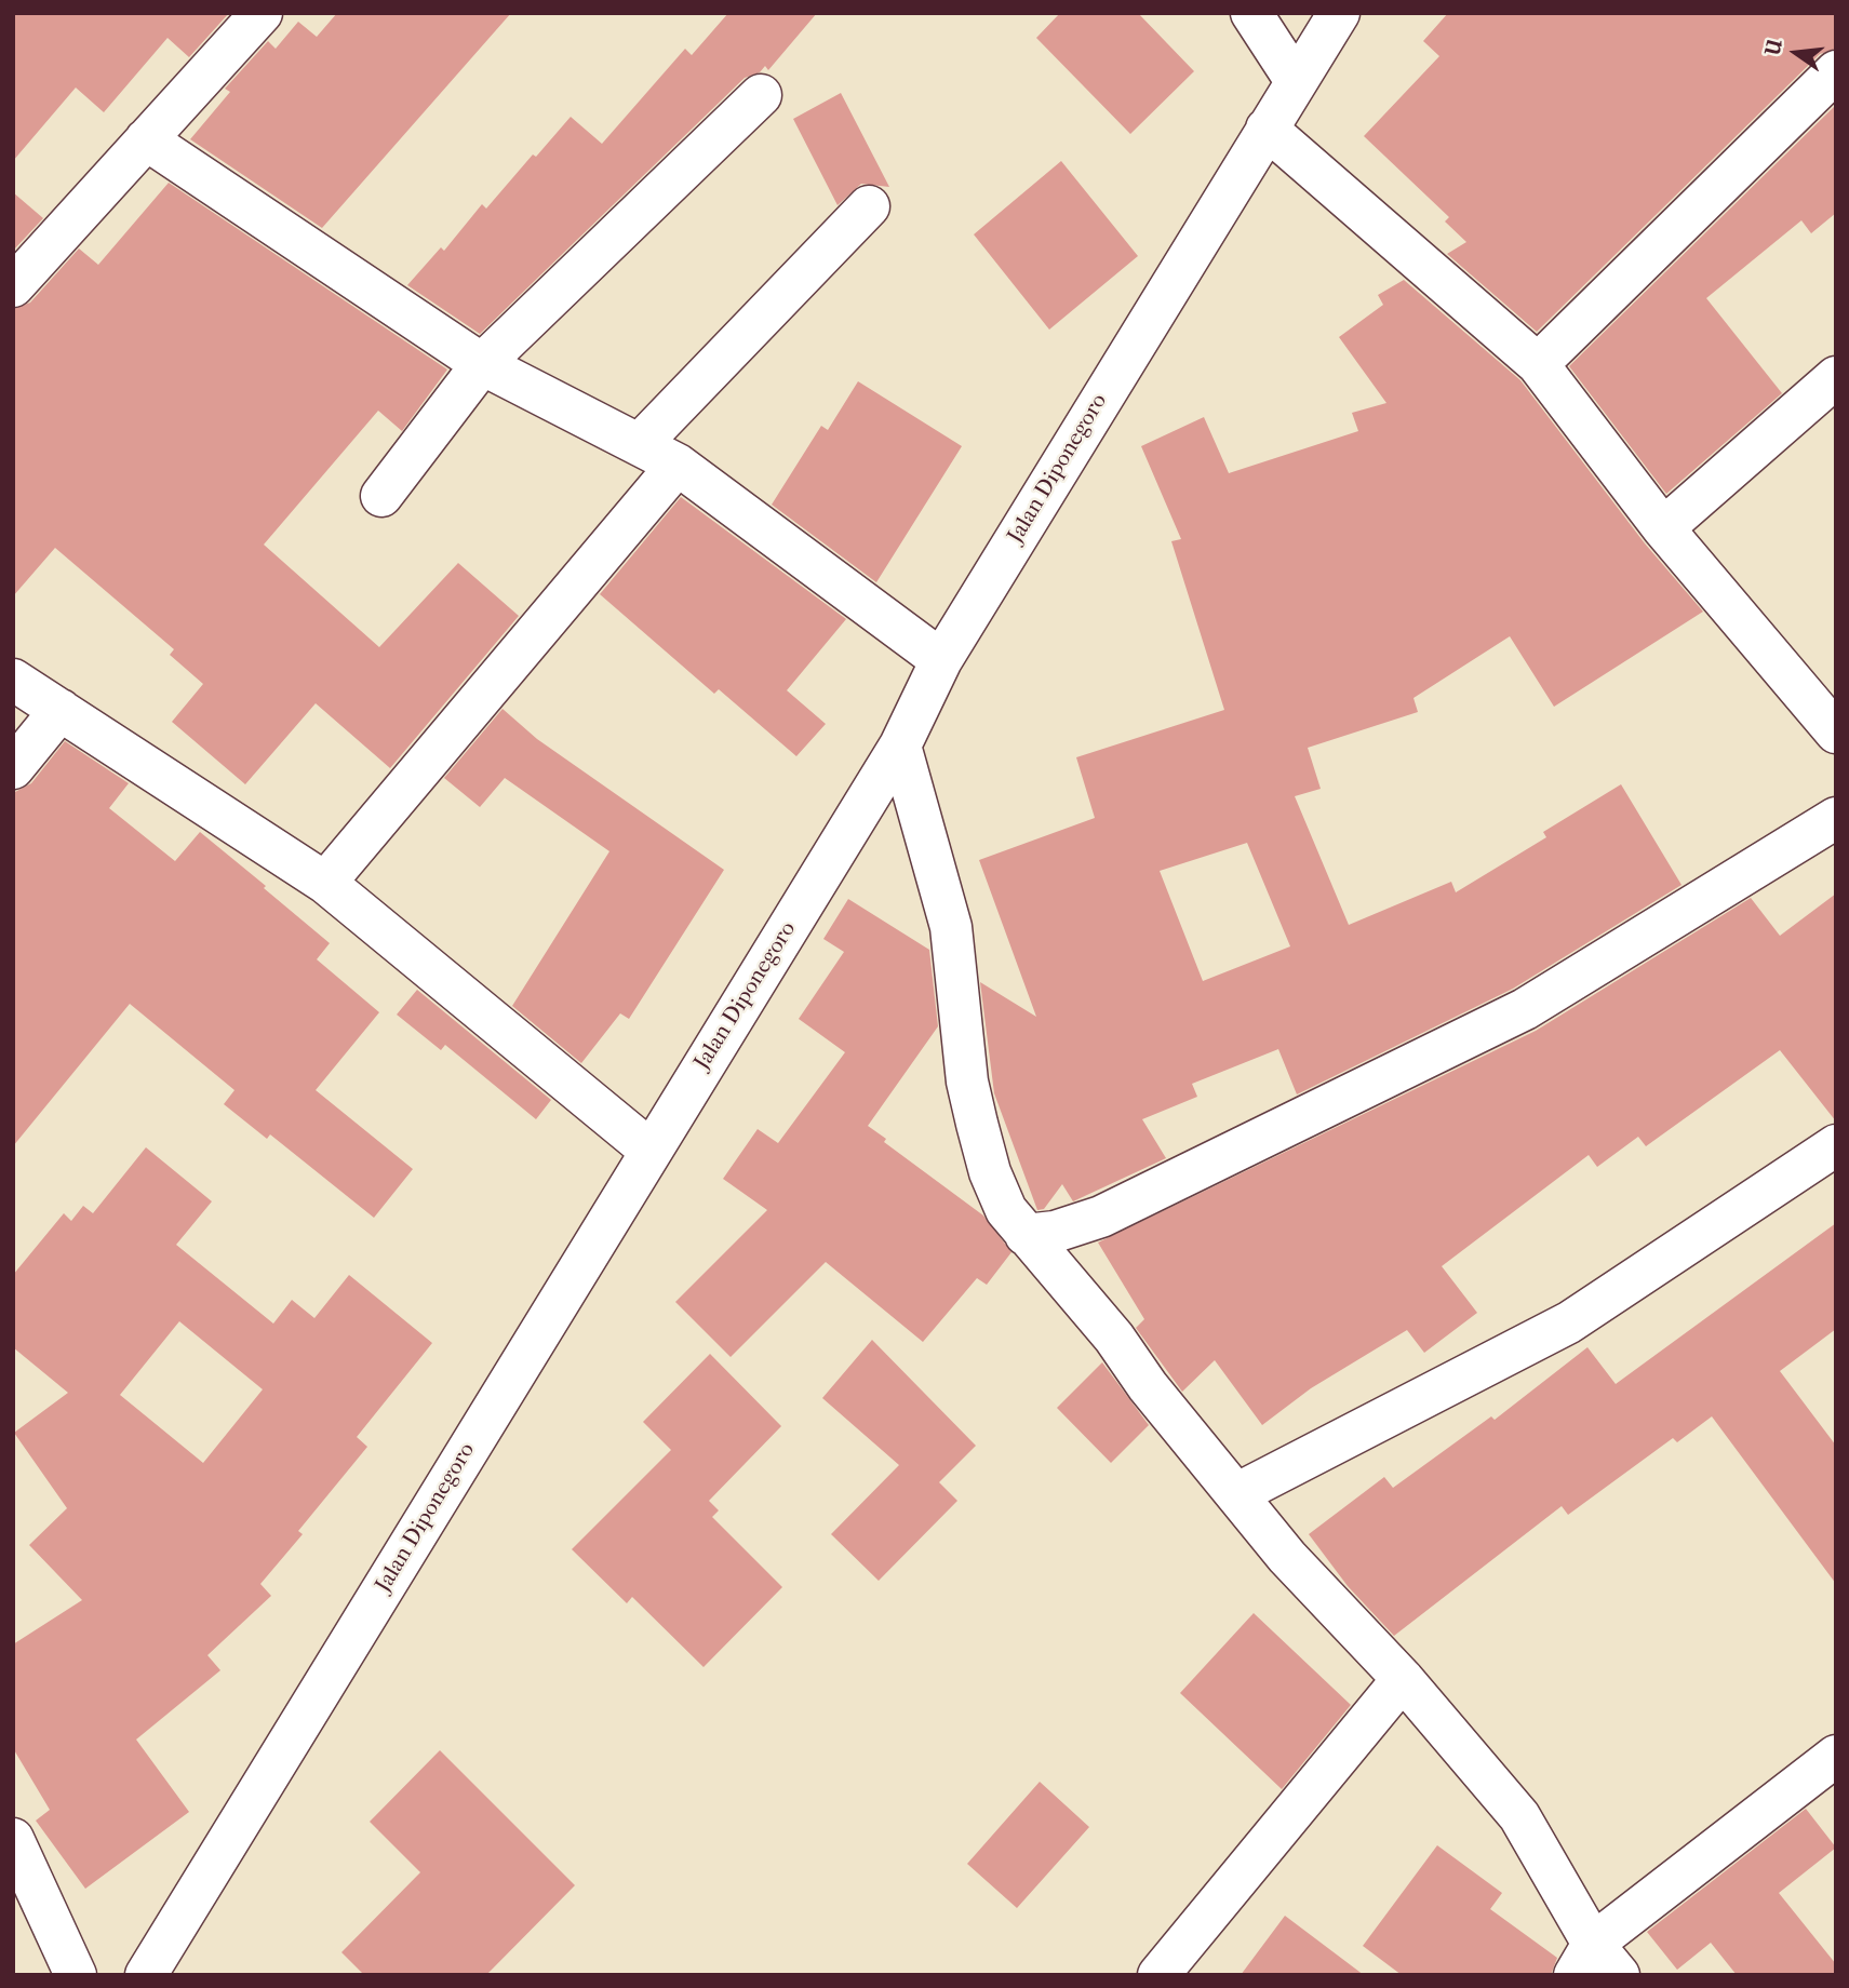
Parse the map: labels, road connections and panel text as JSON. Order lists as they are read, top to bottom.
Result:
{
  "streets": {
    "street": ["Jalan Diponegoro"]
  },
  "north": "left"
}
